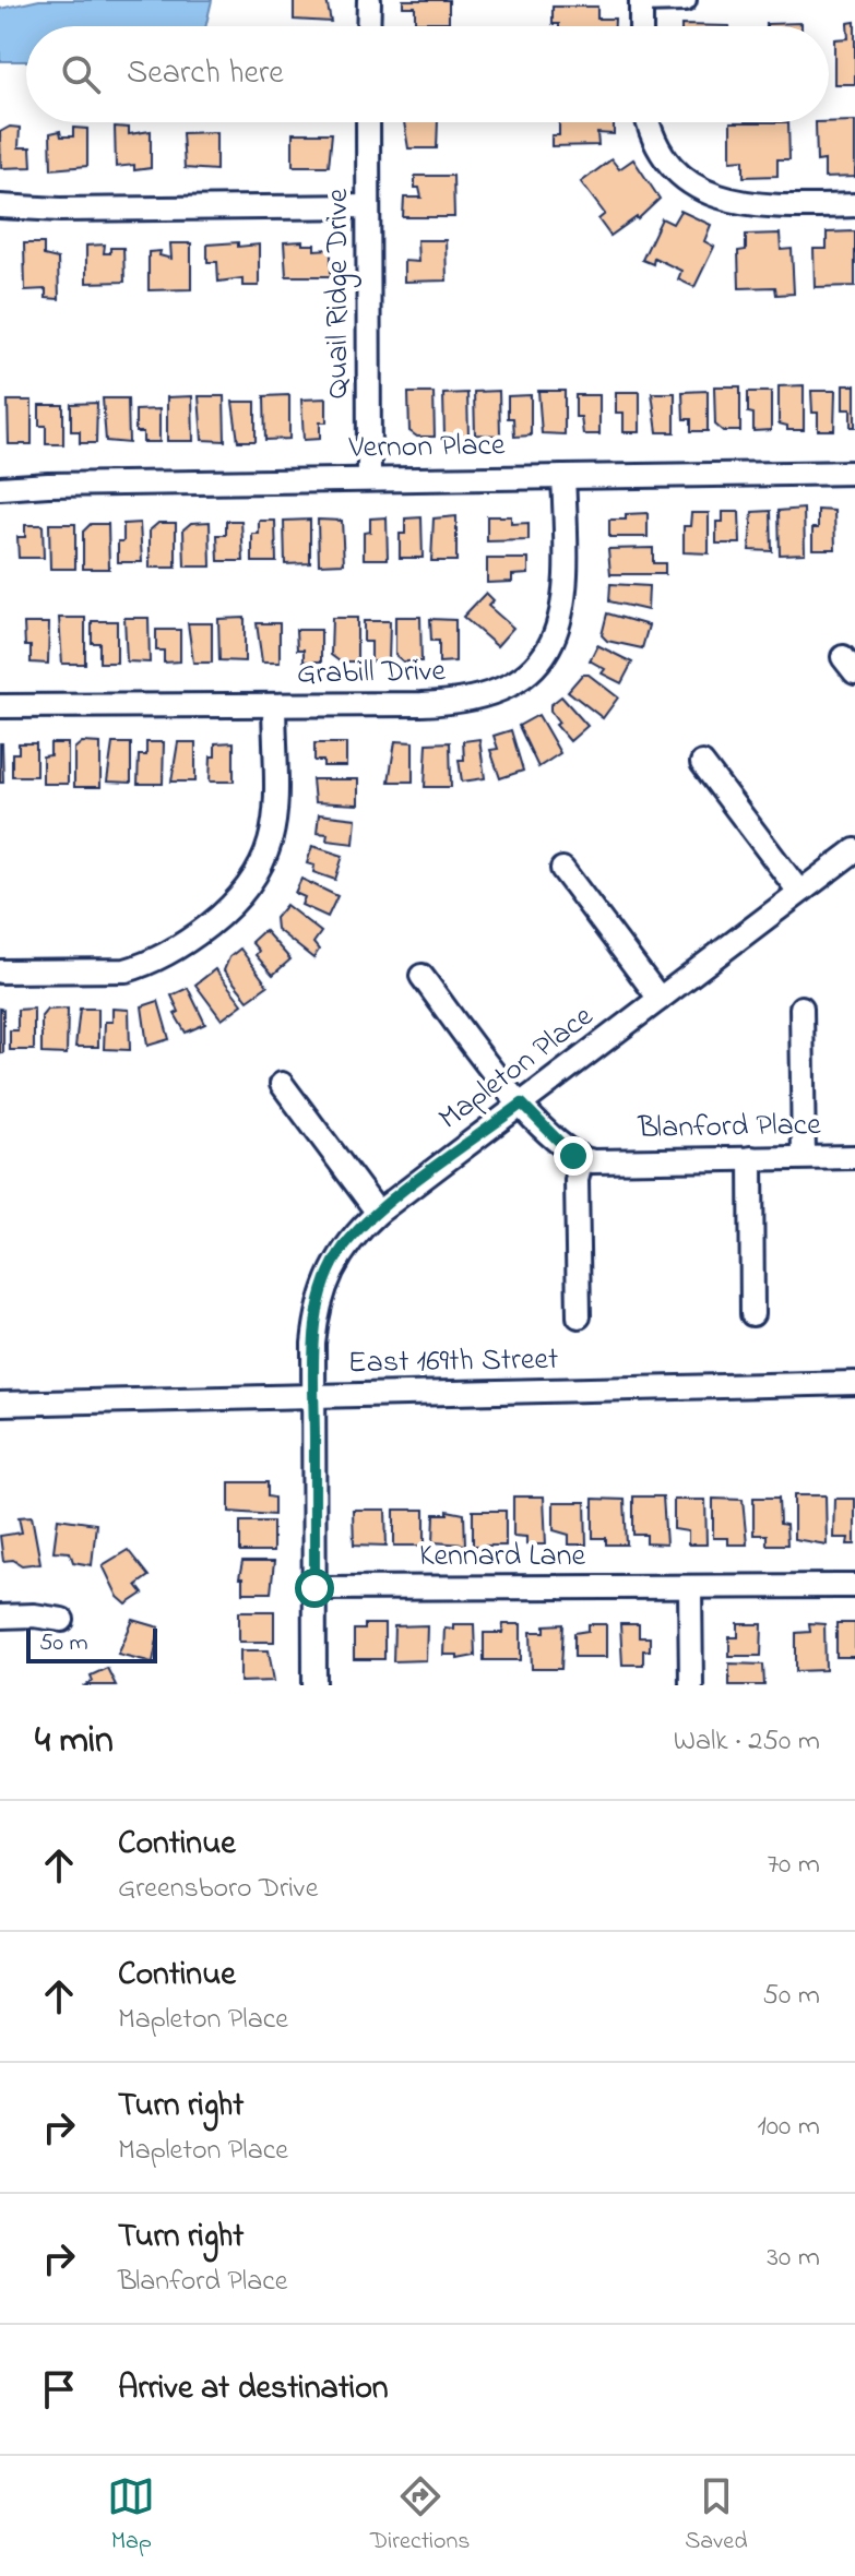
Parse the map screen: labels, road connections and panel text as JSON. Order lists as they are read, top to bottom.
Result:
{
  "streets": {
    "street": [
      "Quail Ridge Drive",
      "Vernon Place",
      "Grabill Drive",
      "Mapleton Place",
      "Blanford Place",
      "East 169th Street",
      "Kennard Lane"
    ]
  },
  "crossings": [
    ["Quail Ridge Drive", "Vernon Place"],
    ["Vernon Place", "Grabill Drive"],
    ["Mapleton Place", "East 169th Street"],
    ["Mapleton Place", "Kennard Lane"]
  ],
  "scale_bar": "50 m",
  "page": {
    "search": "Search here",
    "scale": "50 m",
    "heading": ["4 min", "Walk · 250 m"],
    "list": [
      ["Continue", "Greensboro Drive", "70 m"],
      ["Continue", "Mapleton Place", "50 m"],
      ["Turn right", "Mapleton Place", "100 m"],
      ["Turn right", "Blanford Place", "30 m"],
      "Arrive at destination"
    ],
    "nav": ["Map", "Directions", "Saved"]
  }
}
